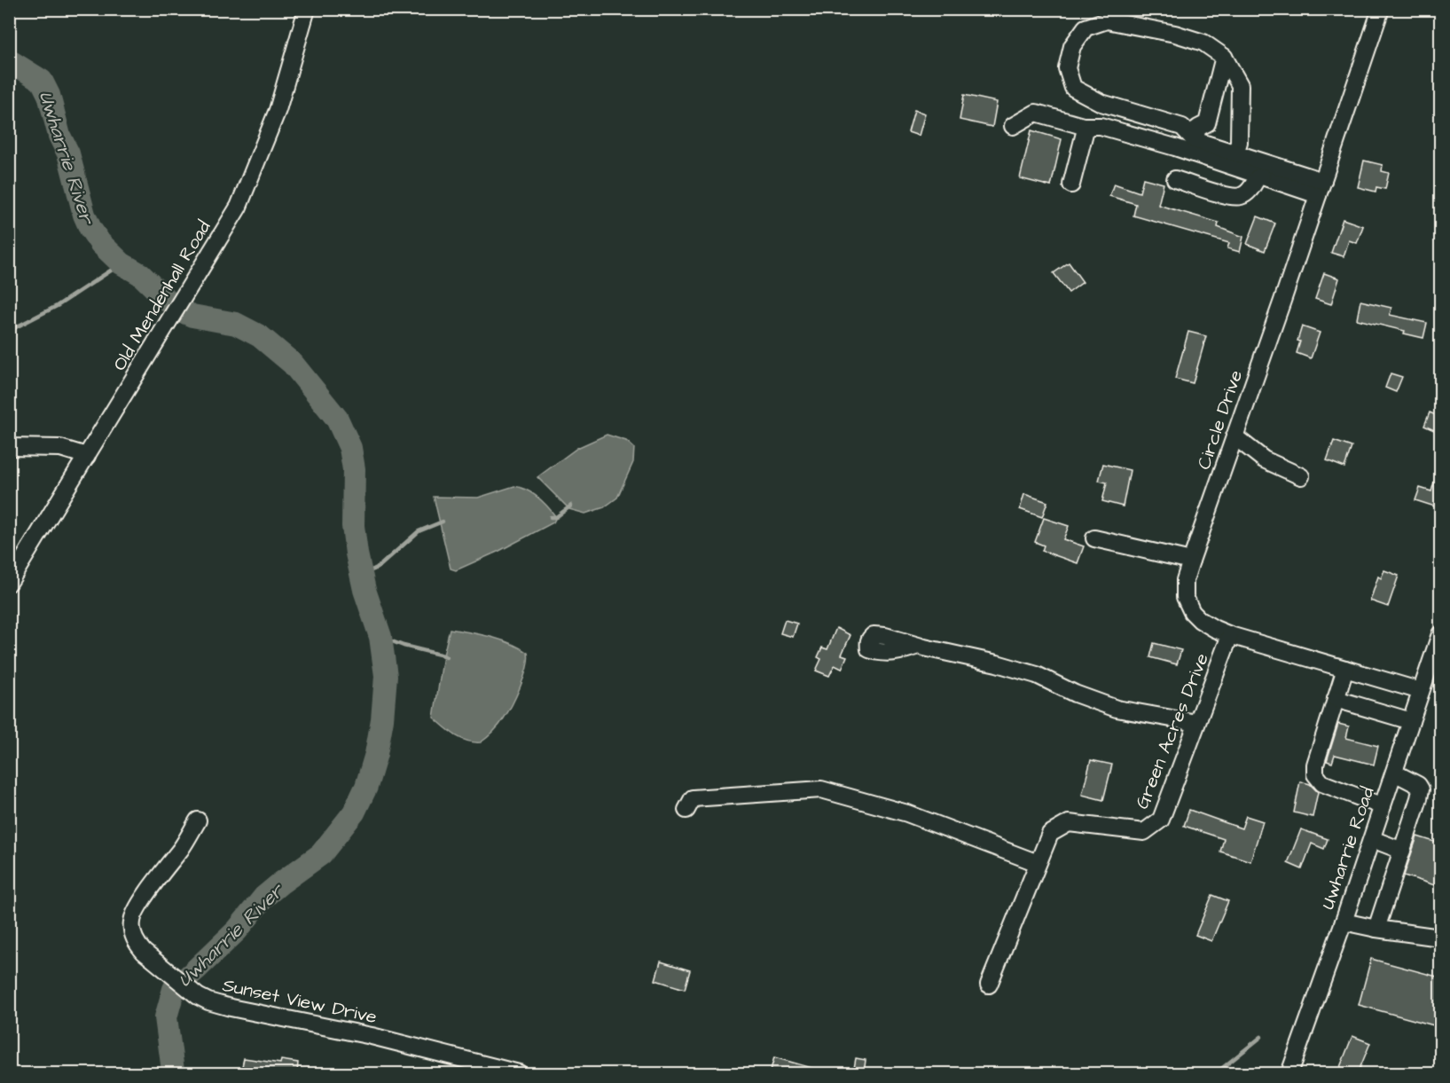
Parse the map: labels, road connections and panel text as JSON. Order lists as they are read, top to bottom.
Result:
{
  "streets": {
    "street": [
      "Old Mendenhall Road",
      "Circle Drive",
      "Green Acres Drive",
      "Uwharrie Road",
      "Sunset View Drive"
    ]
  },
  "crossings": [
    ["Circle Drive", "Green Acres Drive"],
    ["Circle Drive", "Uwharrie Road"]
  ],
  "water": ["Uwharrie River"]
}
